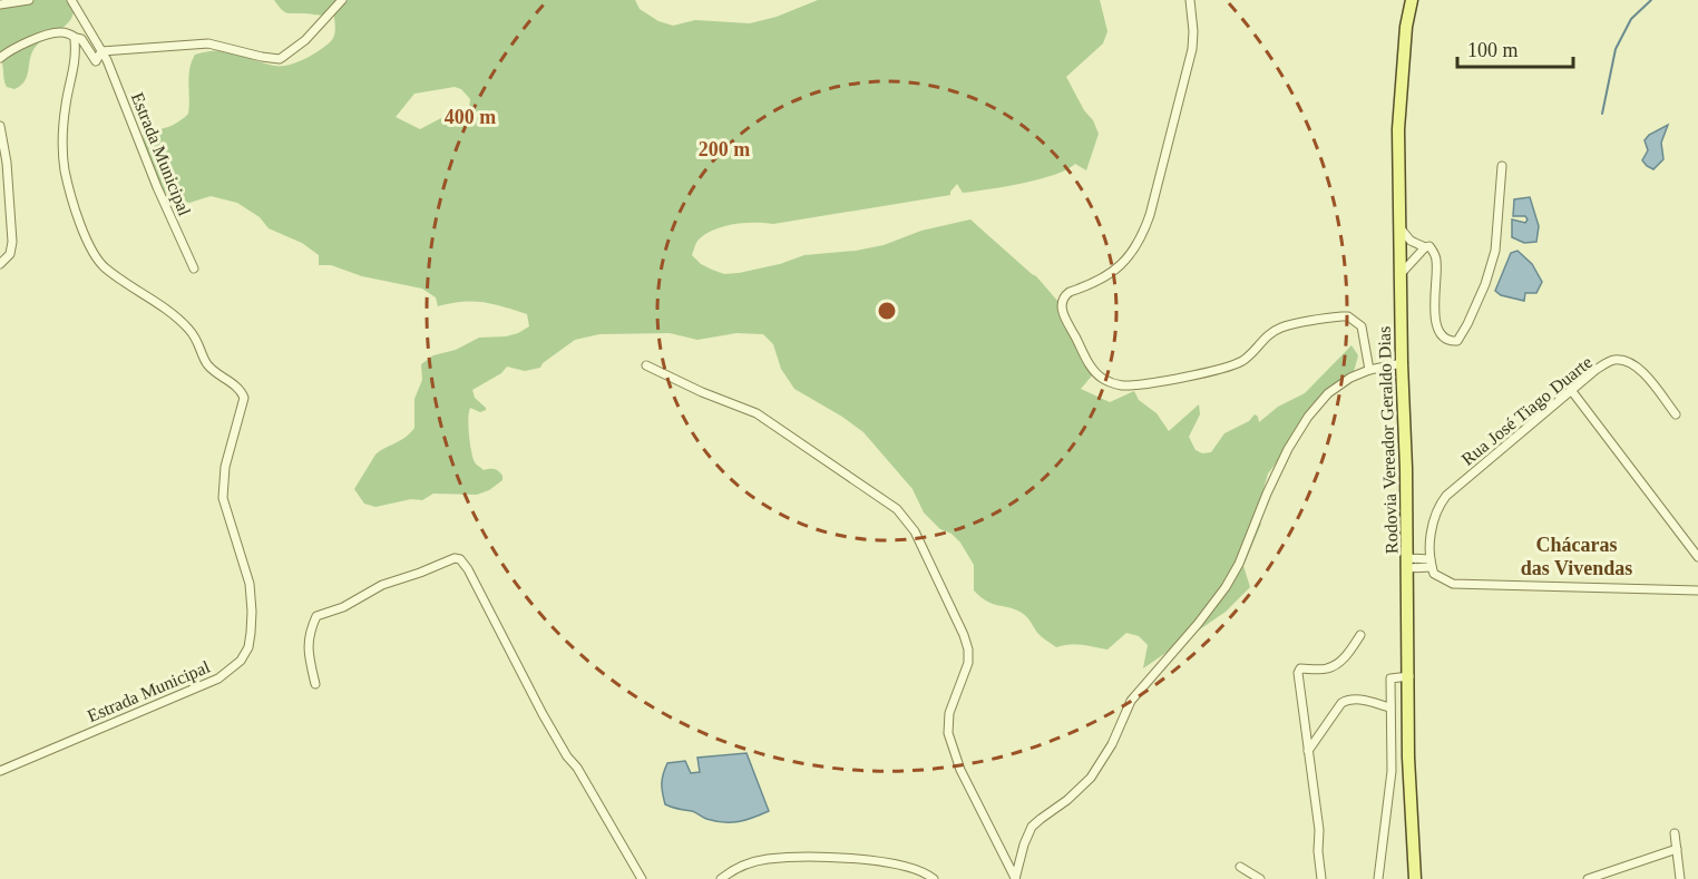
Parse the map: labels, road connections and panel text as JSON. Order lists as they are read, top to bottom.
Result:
{
  "streets": {
    "main road": ["Rodovia Vereador Geraldo Dias"],
    "street": ["Estrada Municipal", "Rua José Tiago Duarte"]
  },
  "districts": ["Chácaras das Vivendas"],
  "scale_bar": "100 m",
  "rings": ["400 m", "200 m"]
}
